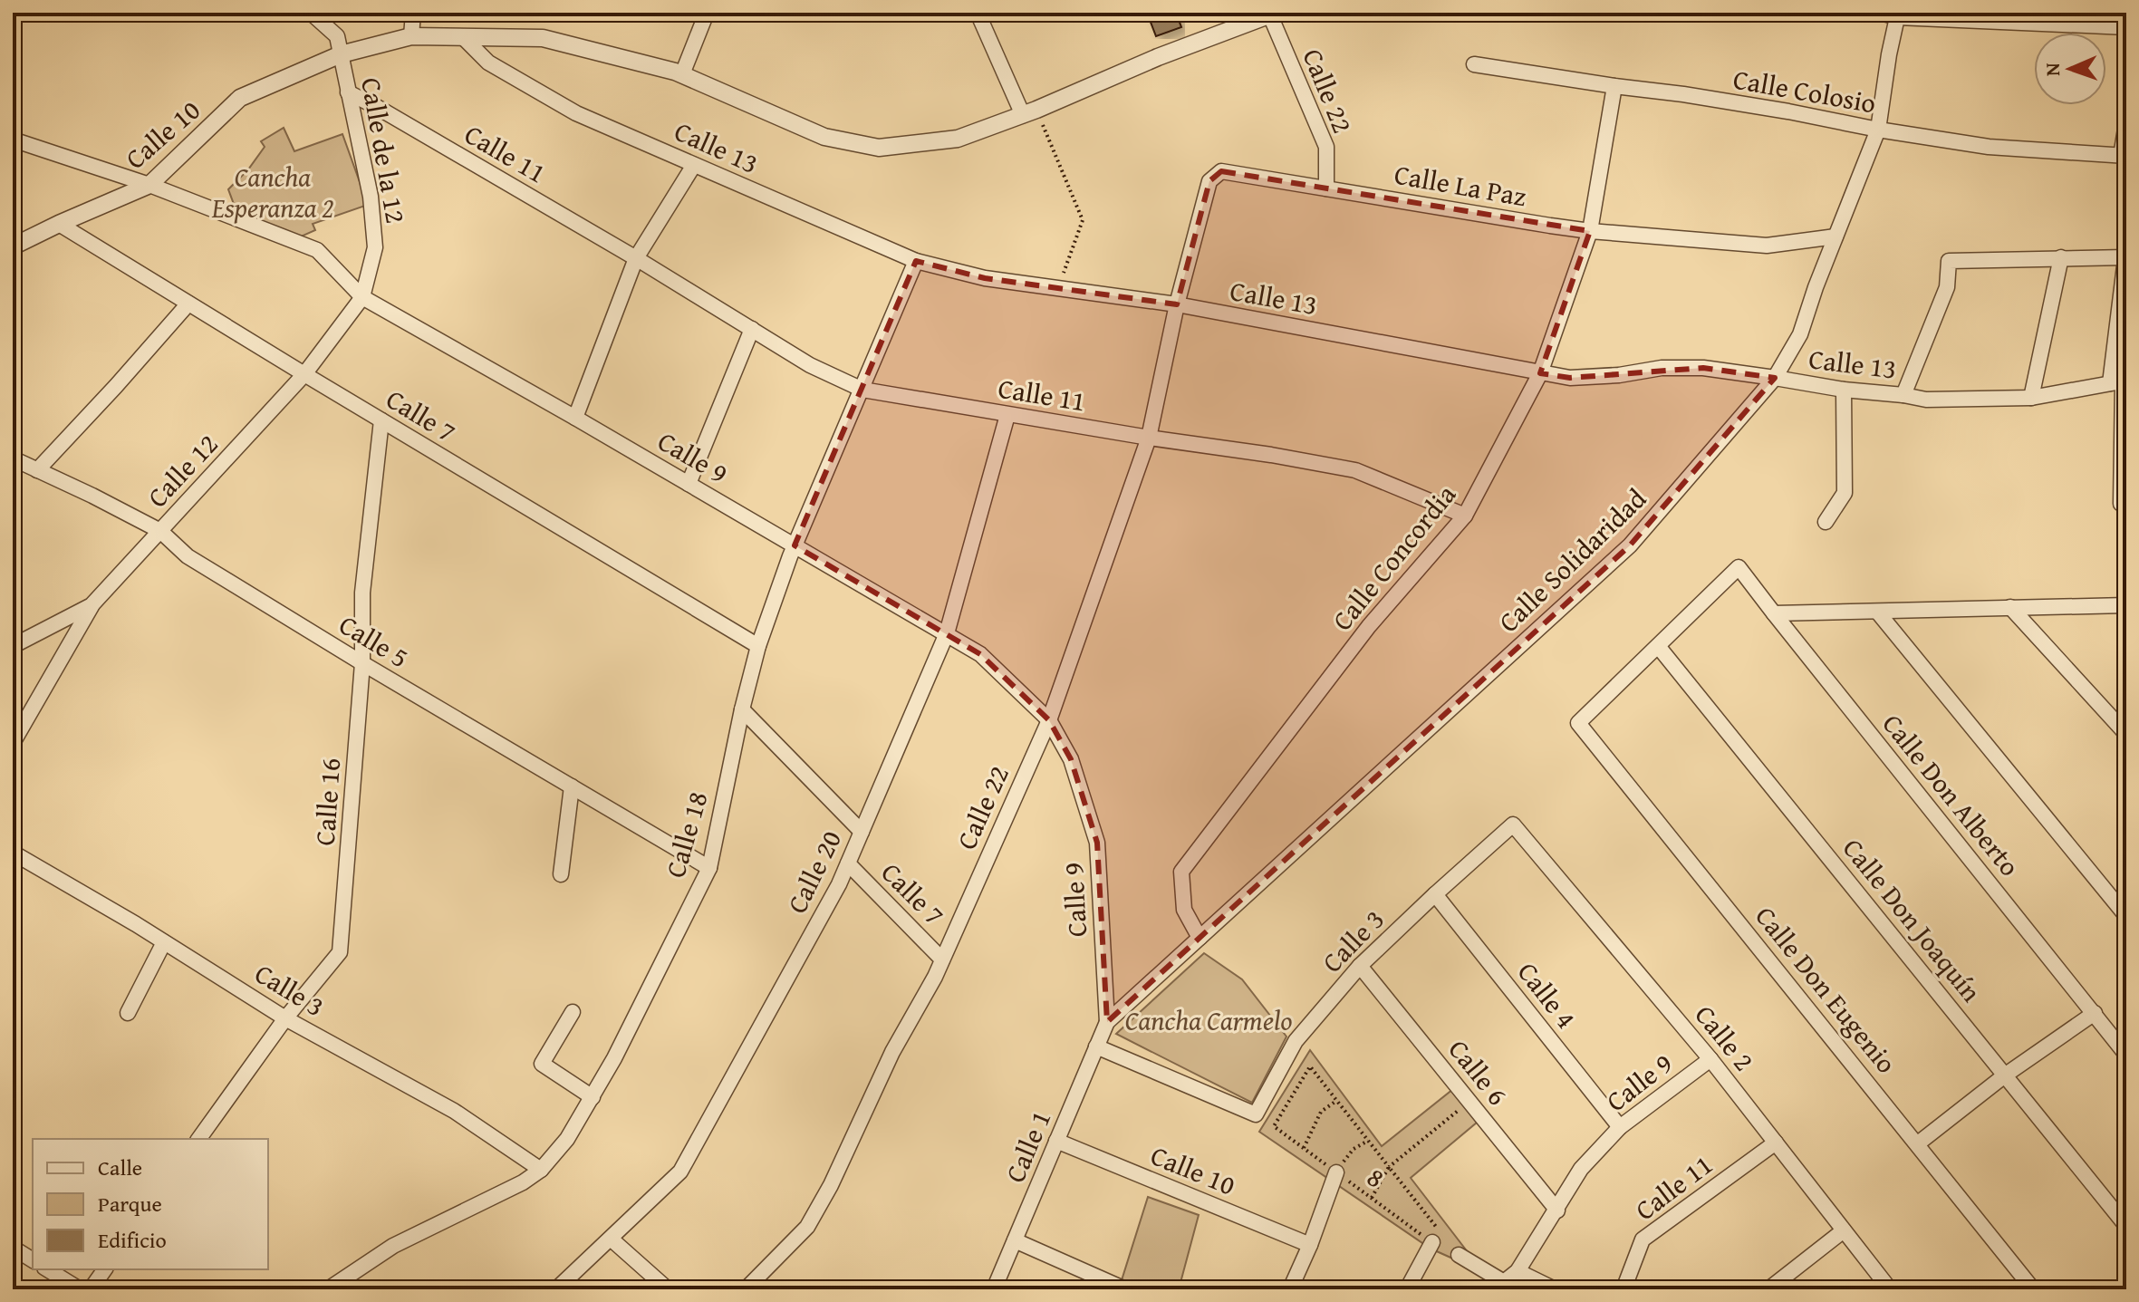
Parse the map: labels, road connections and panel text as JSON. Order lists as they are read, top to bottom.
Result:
{
  "streets": {
    "street": [
      "Calle 22",
      "Calle Colosio",
      "Calle 10",
      "Calle 13",
      "Calle de la 12",
      "Calle 11",
      "Calle La Paz",
      "Calle 7",
      "Calle 9",
      "Calle 12",
      "Calle Concordia",
      "Calle Solidaridad",
      "Calle 5",
      "Calle Don Alberto",
      "Calle 16",
      "Calle 18",
      "Calle 20",
      "Calle Don Joaquín",
      "Calle 3",
      "Calle Don Eugenio",
      "Calle 4",
      "Calle 2",
      "Calle 6",
      "Calle 1"
    ],
    "path": ["8"]
  },
  "crossings": [
    ["Calle 22", "Calle 10"],
    ["Calle 22", "Calle 13"],
    ["Calle 22", "Calle 11"],
    ["Calle 22", "Calle La Paz"],
    ["Calle 22", "Calle 7"],
    ["Calle 22", "Calle 9"],
    ["Calle Colosio", "Calle Concordia"],
    ["Calle Colosio", "Calle Solidaridad"],
    ["Calle 10", "Calle 13"],
    ["Calle 10", "Calle de la 12"],
    ["Calle 10", "Calle 7"],
    ["Calle 10", "Calle 9"],
    ["Calle 10", "Calle 1"],
    ["Calle 13", "Calle La Paz"],
    ["Calle 13", "Calle Concordia"],
    ["Calle 13", "Calle Solidaridad"],
    ["Calle 13", "Calle 18"],
    ["Calle de la 12", "Calle 11"],
    ["Calle de la 12", "Calle 9"],
    ["Calle de la 12", "Calle 12"],
    ["Calle 11", "Calle Concordia"],
    ["Calle 11", "Calle 18"],
    ["Calle 11", "Calle 20"],
    ["Calle 11", "Calle 2"],
    ["Calle La Paz", "Calle Concordia"],
    ["Calle La Paz", "Calle Solidaridad"],
    ["Calle 7", "Calle 12"],
    ["Calle 7", "Calle 16"],
    ["Calle 7", "Calle 18"],
    ["Calle 7", "Calle 20"],
    ["Calle 9", "Calle 12"],
    ["Calle 9", "Calle Solidaridad"],
    ["Calle 9", "Calle 18"],
    ["Calle 9", "Calle 20"],
    ["Calle 9", "Calle 4"],
    ["Calle 9", "Calle 2"],
    ["Calle 9", "Calle 6"],
    ["Calle 9", "Calle 1"],
    ["Calle 12", "Calle 5"],
    ["Calle Concordia", "Calle Solidaridad"],
    ["Calle Solidaridad", "Calle 1"],
    ["Calle 5", "Calle 16"],
    ["Calle 5", "Calle 18"],
    ["Calle Don Alberto", "Calle Don Joaquín"],
    ["Calle Don Alberto", "Calle Don Eugenio"],
    ["Calle 16", "Calle 3"],
    ["Calle 18", "Calle 3"],
    ["Calle Don Joaquín", "Calle Don Eugenio"],
    ["Calle 3", "Calle 4"],
    ["Calle 3", "Calle 2"],
    ["Calle 3", "Calle 6"],
    ["Calle 3", "Calle 1"]
  ],
  "parks": ["Cancha Esperanza 2", "Cancha Carmelo"],
  "legend": ["Calle", "Parque", "Edificio"],
  "north": "left"
}
